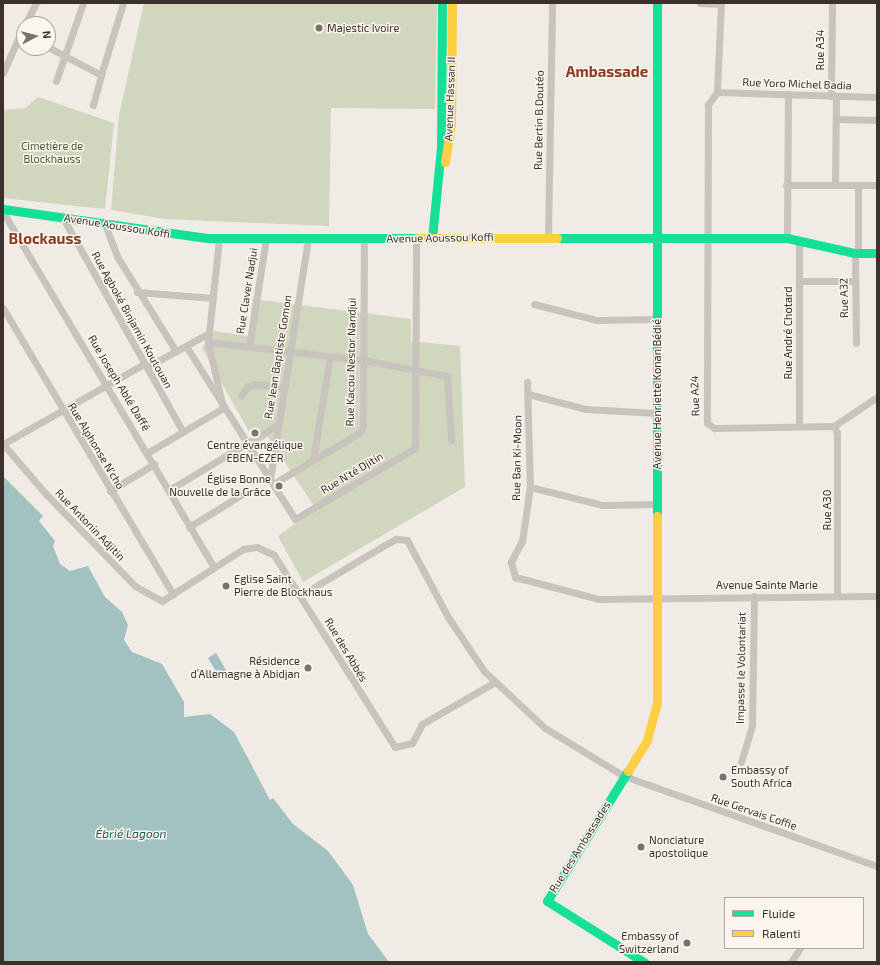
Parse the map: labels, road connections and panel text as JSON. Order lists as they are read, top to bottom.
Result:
{
  "streets": {
    "street": [
      "Rue A34",
      "Rue Yoro Michel Badia",
      "Avenue Hassan II",
      "Rue Bertin B.Doutéo",
      "Avenue Aoussou Koffi",
      "Rue Claver Nadjui",
      "Rue A32",
      "Rue Agboké Binjamin Koutouan",
      "Rue André Chotard",
      "Rue Jean Baptiste Gomon",
      "Rue Kacou Nestor Nandjui",
      "Rue Joseph Ablé Daffé",
      "Avenue Henriette Konan Bédié",
      "Rue A24",
      "Rue Alphonse N'cho",
      "Rue Ban Ki-Moon",
      "Rue N'té Djitin",
      "Rue A30",
      "Rue Antonin Adjitin",
      "Avenue Sainte Marie",
      "Rue des Abbés",
      "Impasse le Volontariat",
      "Rue Gervais Coffie",
      "Rue des Ambassades"
    ]
  },
  "crossings": [
    ["Rue A34", "Rue Yoro Michel Badia"],
    ["Avenue Hassan II", "Avenue Aoussou Koffi"],
    ["Rue Bertin B.Doutéo", "Avenue Aoussou Koffi"],
    ["Avenue Aoussou Koffi", "Rue Claver Nadjui"],
    ["Avenue Aoussou Koffi", "Rue A32"],
    ["Avenue Aoussou Koffi", "Rue Agboké Binjamin Koutouan"],
    ["Avenue Aoussou Koffi", "Rue André Chotard"],
    ["Avenue Aoussou Koffi", "Rue Jean Baptiste Gomon"],
    ["Avenue Aoussou Koffi", "Rue Kacou Nestor Nandjui"],
    ["Avenue Aoussou Koffi", "Avenue Henriette Konan Bédié"],
    ["Avenue Aoussou Koffi", "Rue A24"],
    ["Avenue Aoussou Koffi", "Rue N'té Djitin"],
    ["Rue André Chotard", "Rue A24"],
    ["Rue Jean Baptiste Gomon", "Rue Kacou Nestor Nandjui"],
    ["Rue Jean Baptiste Gomon", "Rue N'té Djitin"],
    ["Rue Kacou Nestor Nandjui", "Rue N'té Djitin"],
    ["Rue Joseph Ablé Daffé", "Rue des Abbés"],
    ["Avenue Henriette Konan Bédié", "Rue Ban Ki-Moon"],
    ["Avenue Henriette Konan Bédié", "Avenue Sainte Marie"],
    ["Avenue Henriette Konan Bédié", "Rue Gervais Coffie"],
    ["Avenue Henriette Konan Bédié", "Rue des Ambassades"],
    ["Rue A24", "Rue A30"],
    ["Rue Alphonse N'cho", "Rue Antonin Adjitin"],
    ["Rue Alphonse N'cho", "Rue des Abbés"],
    ["Rue Ban Ki-Moon", "Avenue Sainte Marie"],
    ["Rue A30", "Avenue Sainte Marie"],
    ["Rue Antonin Adjitin", "Rue des Abbés"],
    ["Avenue Sainte Marie", "Impasse le Volontariat"],
    ["Rue des Abbés", "Rue Gervais Coffie"],
    ["Rue Gervais Coffie", "Rue des Ambassades"]
  ],
  "districts": ["Ambassade", "Blockauss"],
  "water": ["Ébrié Lagoon"],
  "parks": ["Cimetière de Blockhauss"],
  "places": [
    "Majestic Ivoire",
    "Centre évangélique EBEN-EZER",
    "Église Bonne Nouvelle de la Grâce",
    "Eglise Saint Pierre de Blockhaus",
    "Résidence d’Allemagne à Abidjan",
    "Embassy of South Africa",
    "Nonciature apostolique",
    "Embassy of Switzerland"
  ],
  "legend": ["Fluide", "Ralenti"],
  "north": "right"
}
